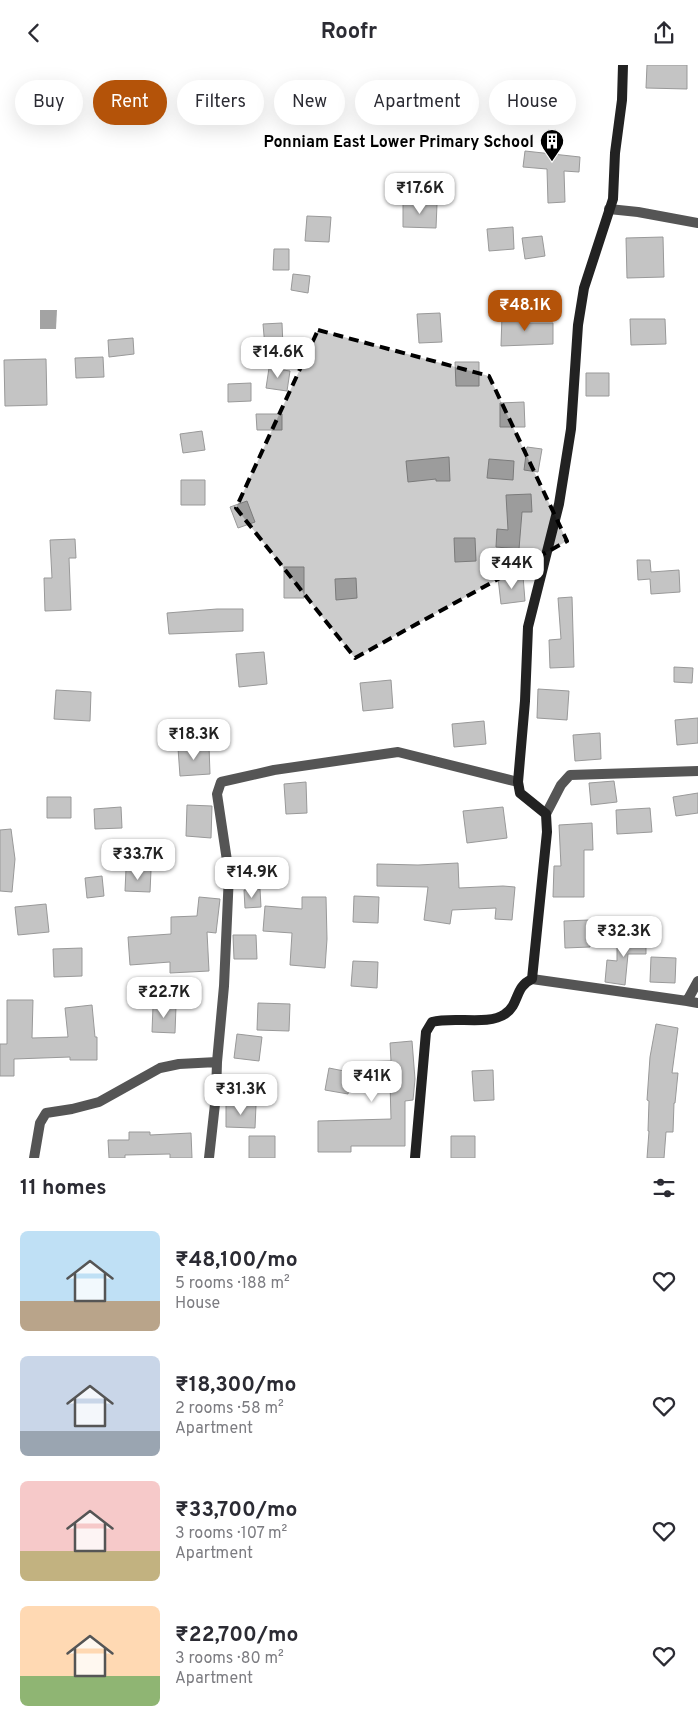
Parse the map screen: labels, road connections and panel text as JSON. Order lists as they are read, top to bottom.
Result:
{
  "places": {
    "building": ["Ponniam East Lower Primary School"]
  },
  "page": {
    "header": "Roofr",
    "chip": [
      "Buy",
      "Rent",
      "Filters",
      "New",
      "Apartment",
      "House"
    ],
    "price": [
      "₹17.6K",
      "₹48.1K",
      "₹14.6K",
      "₹44K",
      "₹18.3K",
      "₹33.7K",
      "₹14.9K",
      "₹32.3K",
      "₹22.7K",
      "₹41K",
      "₹31.3K"
    ],
    "heading": "11 homes",
    "list": [
      {
        "name": "₹48,100/mo",
        "note": "5 rooms · 188 m² · House"
      },
      {
        "name": "₹18,300/mo",
        "note": "2 rooms · 58 m² · Apartment"
      },
      {
        "name": "₹33,700/mo",
        "note": "3 rooms · 107 m² · Apartment"
      },
      {
        "name": "₹22,700/mo",
        "note": "3 rooms · 80 m² · Apartment"
      }
    ]
  }
}
